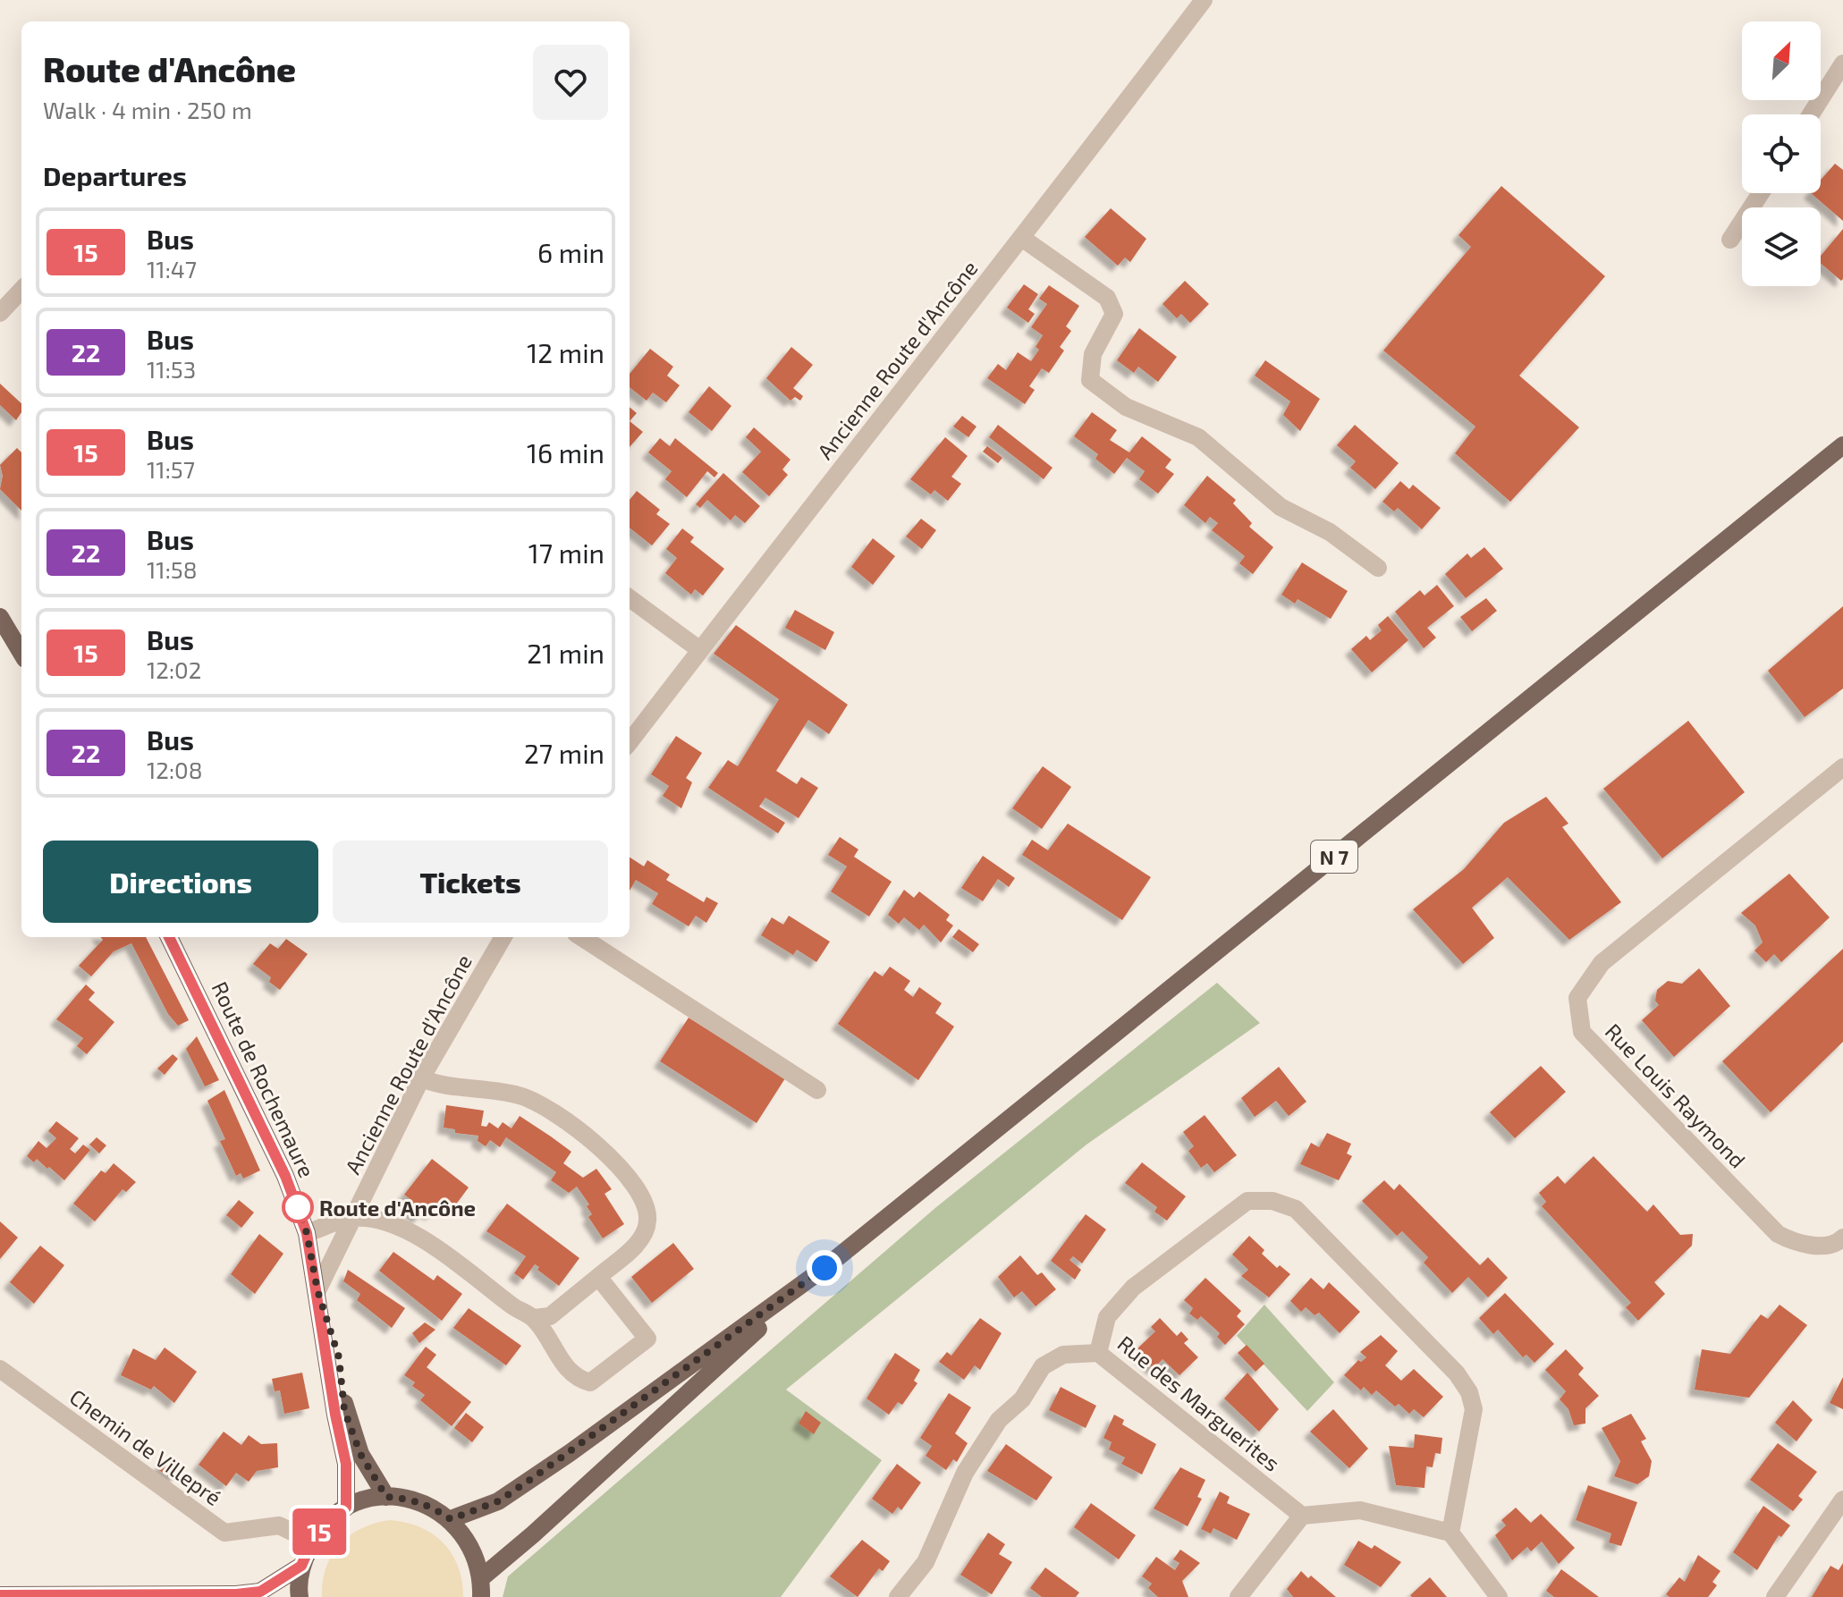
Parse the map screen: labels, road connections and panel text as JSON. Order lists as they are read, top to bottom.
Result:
{
  "streets": {
    "main road": ["N 7", "Route de Rochemaure"],
    "street": [
      "Ancienne Route d'Ancône",
      "Rue Louis Raymond",
      "Rue des Marguerites",
      "Chemin de Villepré"
    ]
  },
  "crossings": [
    ["Ancienne Route d'Ancône", "Route de Rochemaure"]
  ],
  "places": ["Route d'Ancône"],
  "lines": ["bus line 15"],
  "north": "top right",
  "page": {
    "on_map": "15",
    "heading": [
      ["Route d'Ancône", "Walk · 4 min · 250 m"],
      "Departures"
    ],
    "list": [
      {
        "mark": "15",
        "name": "Bus",
        "note": "11:47",
        "value": "6 min"
      },
      {
        "mark": "22",
        "name": "Bus",
        "note": "11:53",
        "value": "12 min"
      },
      {
        "mark": "15",
        "name": "Bus",
        "note": "11:57",
        "value": "16 min"
      },
      {
        "mark": "22",
        "name": "Bus",
        "note": "11:58",
        "value": "17 min"
      },
      {
        "mark": "15",
        "name": "Bus",
        "note": "12:02",
        "value": "21 min"
      },
      {
        "mark": "22",
        "name": "Bus",
        "note": "12:08",
        "value": "27 min"
      }
    ],
    "buttons": ["Directions", "Tickets"]
  }
}
